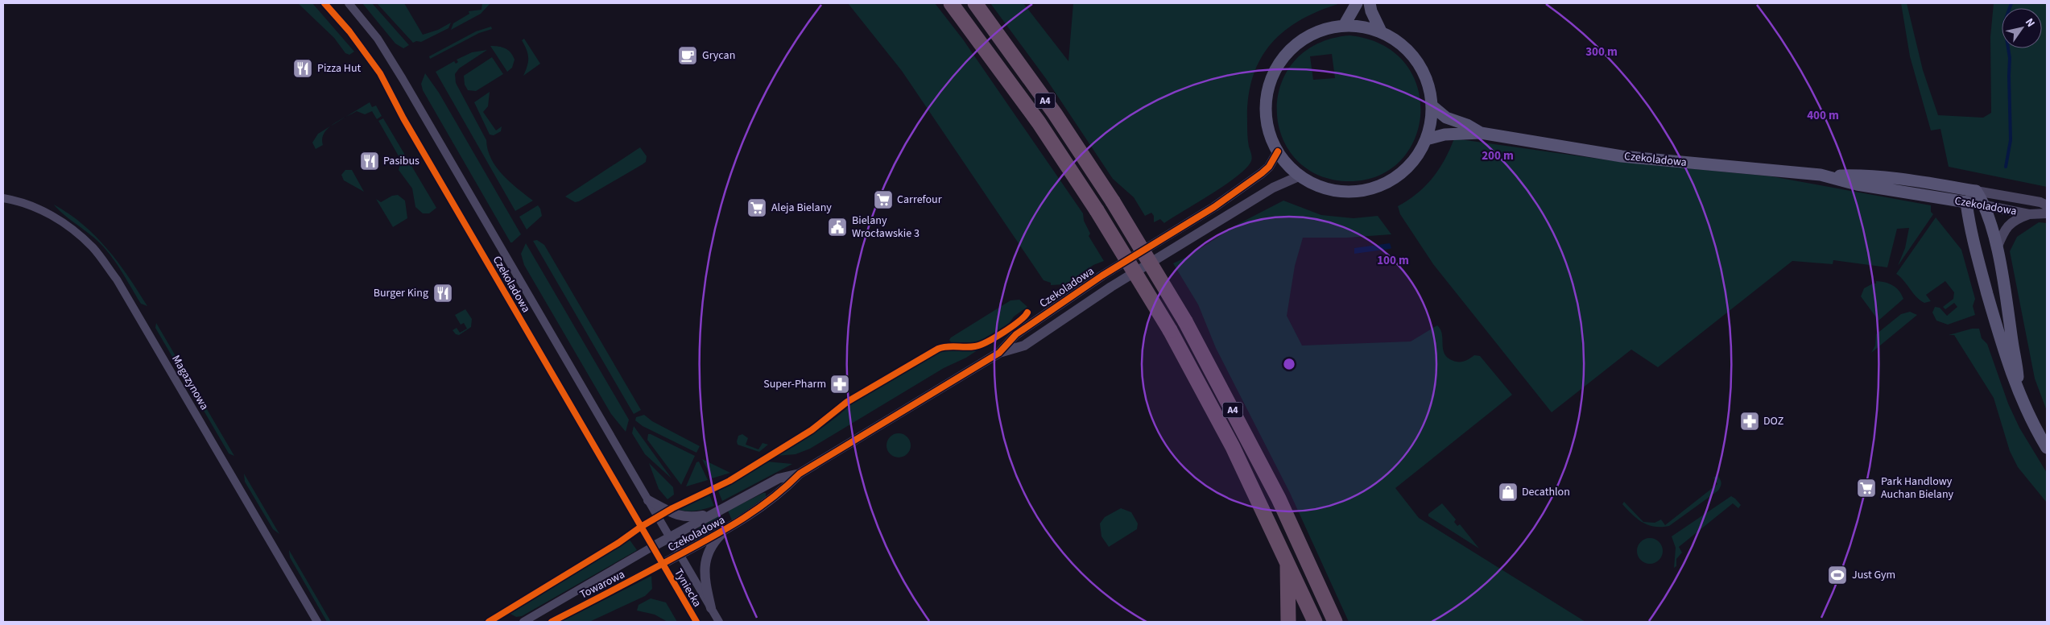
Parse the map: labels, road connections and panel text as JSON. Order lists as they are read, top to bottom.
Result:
{
  "streets": {
    "highway": ["A4"],
    "main road": ["Czekoladowa"],
    "street": ["Magazynowa", "Towarowa", "Tyniecka"]
  },
  "crossings": [
    ["Czekoladowa", "Towarowa"],
    ["Czekoladowa", "Tyniecka"],
    ["Towarowa", "Tyniecka"]
  ],
  "places": {
    "cafe": ["Grycan"],
    "restaurant": ["Pizza Hut", "Pasibus", "Burger King"],
    "supermarket": ["Carrefour", "Aleja Bielany", "Park Handlowy Auchan Bielany"],
    "public building": ["Bielany Wrocławskie 3"],
    "pharmacy": ["Super-Pharm", "DOZ"],
    "shop": ["Decathlon"],
    "sports": ["Just Gym"]
  },
  "north": "top right",
  "rings": [
    "300 m",
    "400 m",
    "200 m",
    "100 m"
  ]
}
